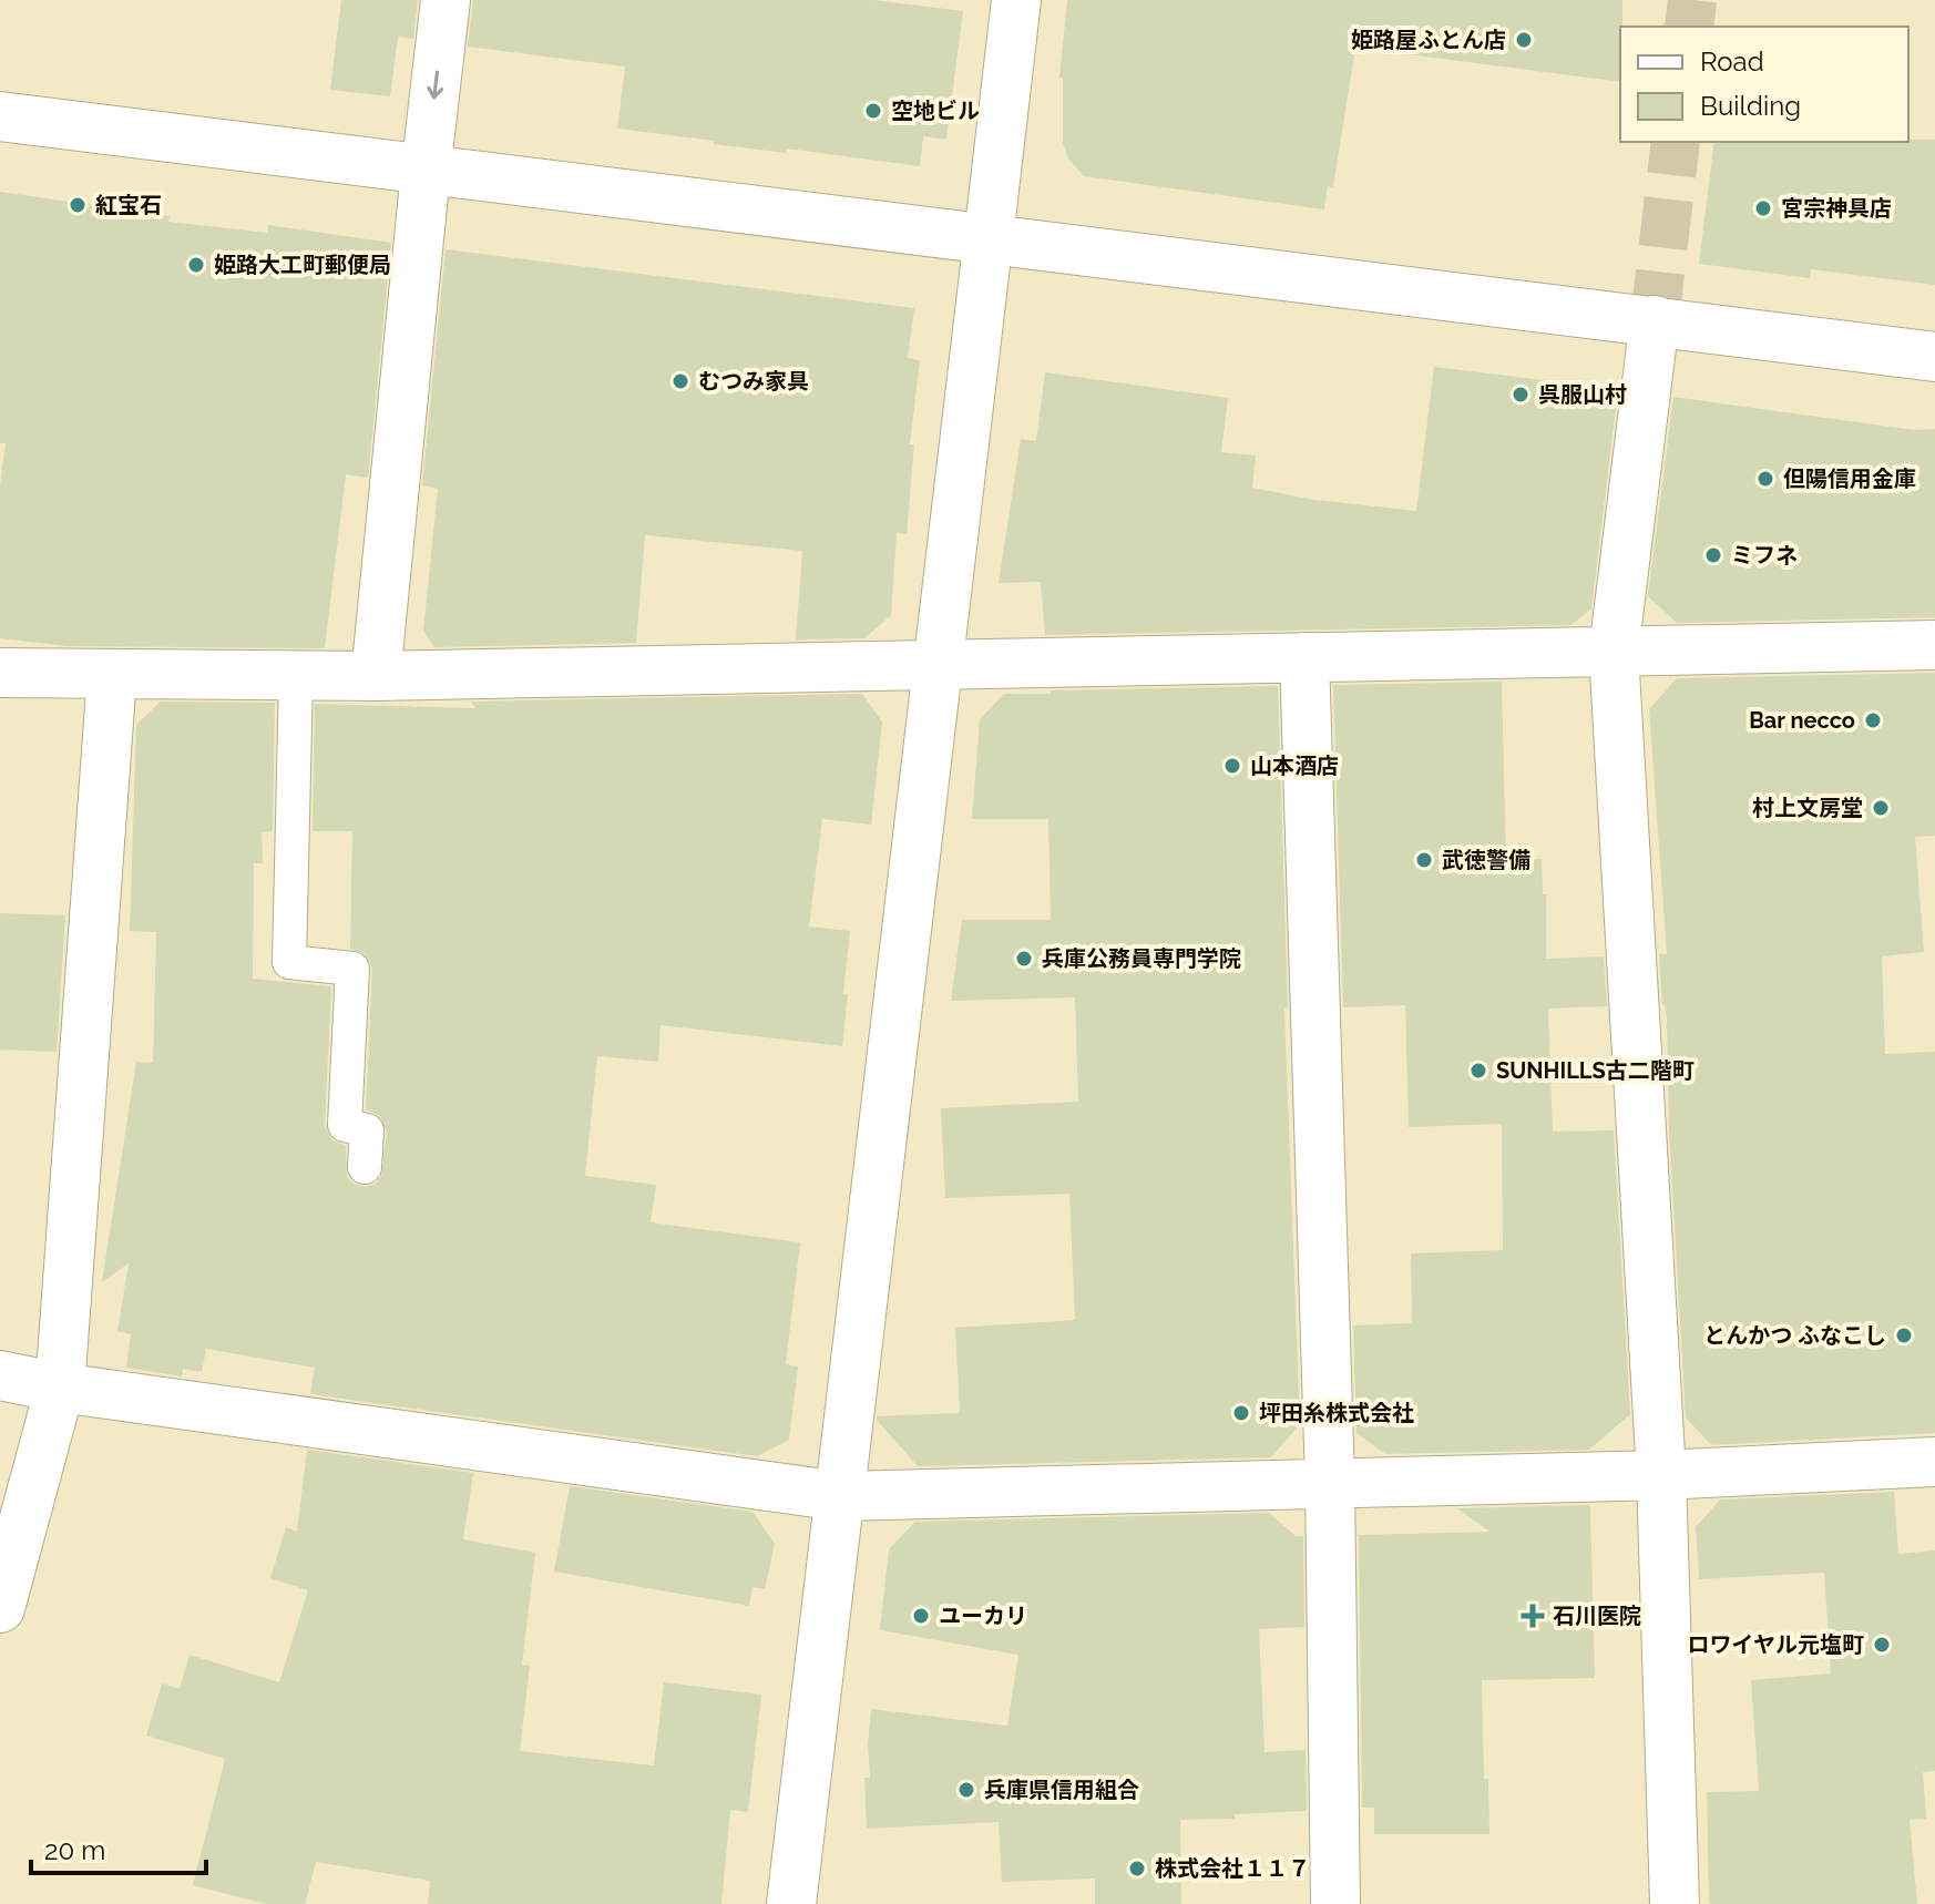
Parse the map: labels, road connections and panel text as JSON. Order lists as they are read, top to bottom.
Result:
{
  "places": {
    "other": [
      "姫路屋ふとん店",
      "空地ビル",
      "紅宝石",
      "宮宗神具店",
      "姫路大工町郵便局",
      "むつみ家具",
      "呉服山村",
      "但陽信用金庫",
      "ミフネ",
      "Bar necco",
      "山本酒店",
      "村上文房堂",
      "武徳警備",
      "兵庫公務員専門学院",
      "SUNHILLS古二階町",
      "とんかつ ふなこし",
      "坪田糸株式会社",
      "ユーカリ",
      "ロワイヤル元塩町",
      "兵庫県信用組合",
      "株式会社１１７"
    ],
    "health": ["石川医院"]
  },
  "legend": ["Road", "Building"],
  "scale_bar": "20 m"
}
